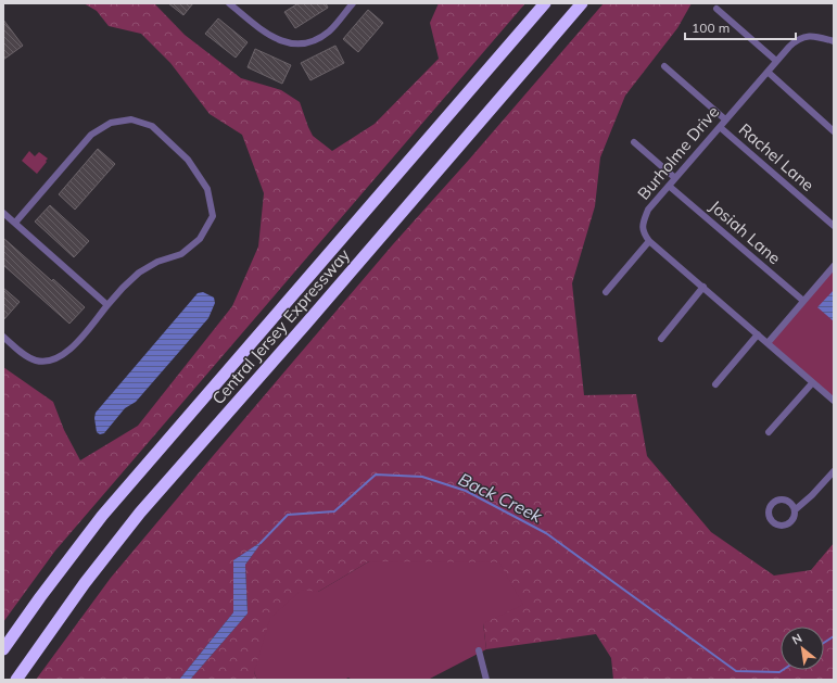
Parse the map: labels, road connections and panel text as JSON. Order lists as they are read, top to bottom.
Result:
{
  "streets": {
    "highway": ["Central Jersey Expressway"],
    "street": ["Burholme Drive", "Rachel Lane", "Josiah Lane"]
  },
  "crossings": [
    ["Burholme Drive", "Rachel Lane"],
    ["Burholme Drive", "Josiah Lane"]
  ],
  "water": ["Back Creek"],
  "scale_bar": "100 m",
  "north": "top left"
}
